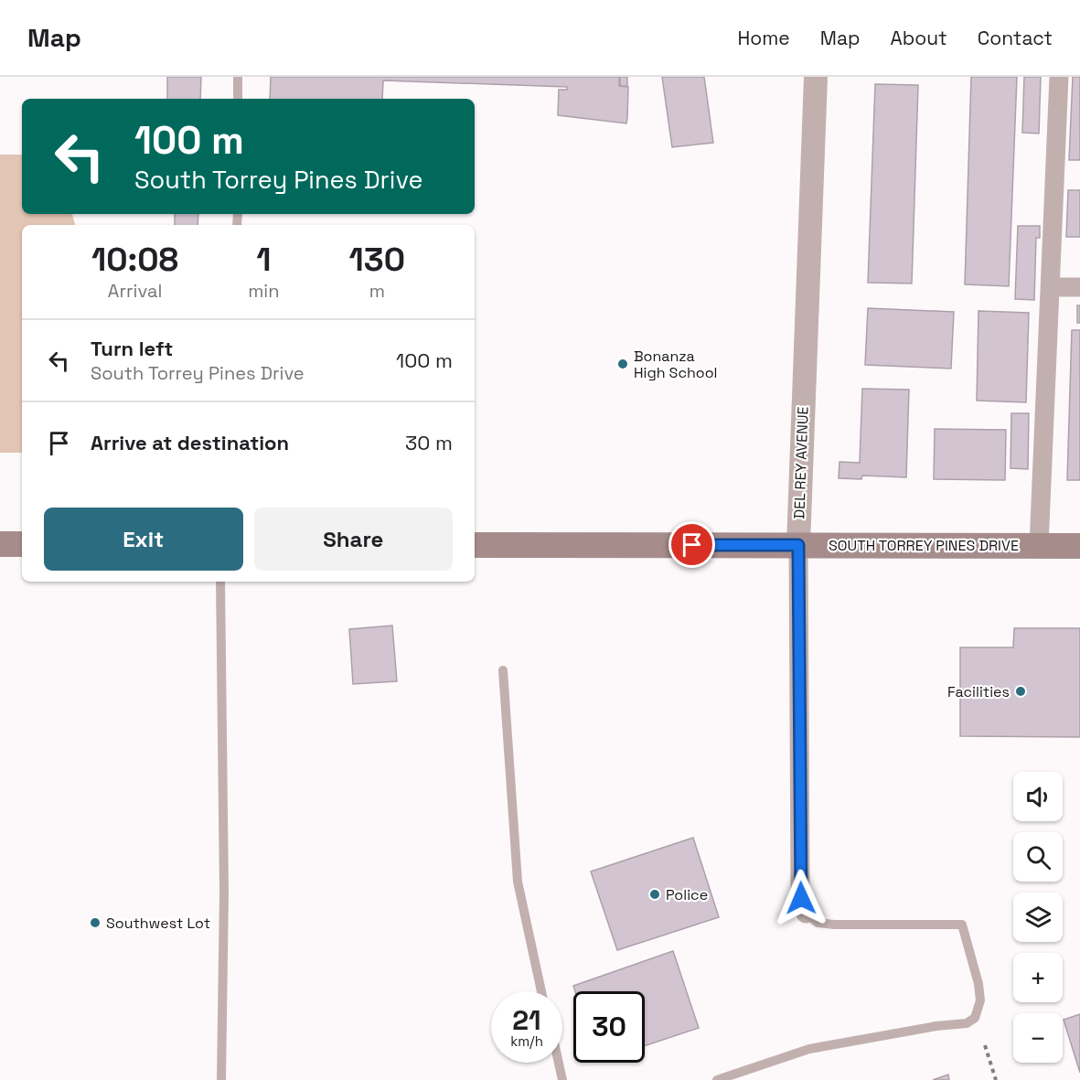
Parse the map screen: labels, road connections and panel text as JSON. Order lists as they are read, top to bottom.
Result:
{
  "streets": {
    "main road": ["SOUTH TORREY PINES DRIVE"],
    "street": ["DEL REY AVENUE"]
  },
  "crossings": [
    ["DEL REY AVENUE", "SOUTH TORREY PINES DRIVE"]
  ],
  "places": [
    "Bonanza High School",
    "Facilities",
    "Police",
    "Southwest Lot"
  ],
  "page": {
    "header": "Map",
    "nav": [
      "Home",
      "Map",
      "About",
      "Contact"
    ],
    "turn": ["100 m", "South Torrey Pines Drive"],
    "eta": [
      "10:08",
      "Arrival",
      "1",
      "min",
      "130",
      "m"
    ],
    "list": [
      {
        "name": "Turn left",
        "note": "South Torrey Pines Drive",
        "value": "100 m"
      },
      {
        "name": "Arrive at destination",
        "value": "30 m"
      }
    ],
    "buttons": ["Exit", "Share"],
    "map_buttons": ["+", "−"],
    "speed": "21 km/h",
    "limit": "30"
  }
}
